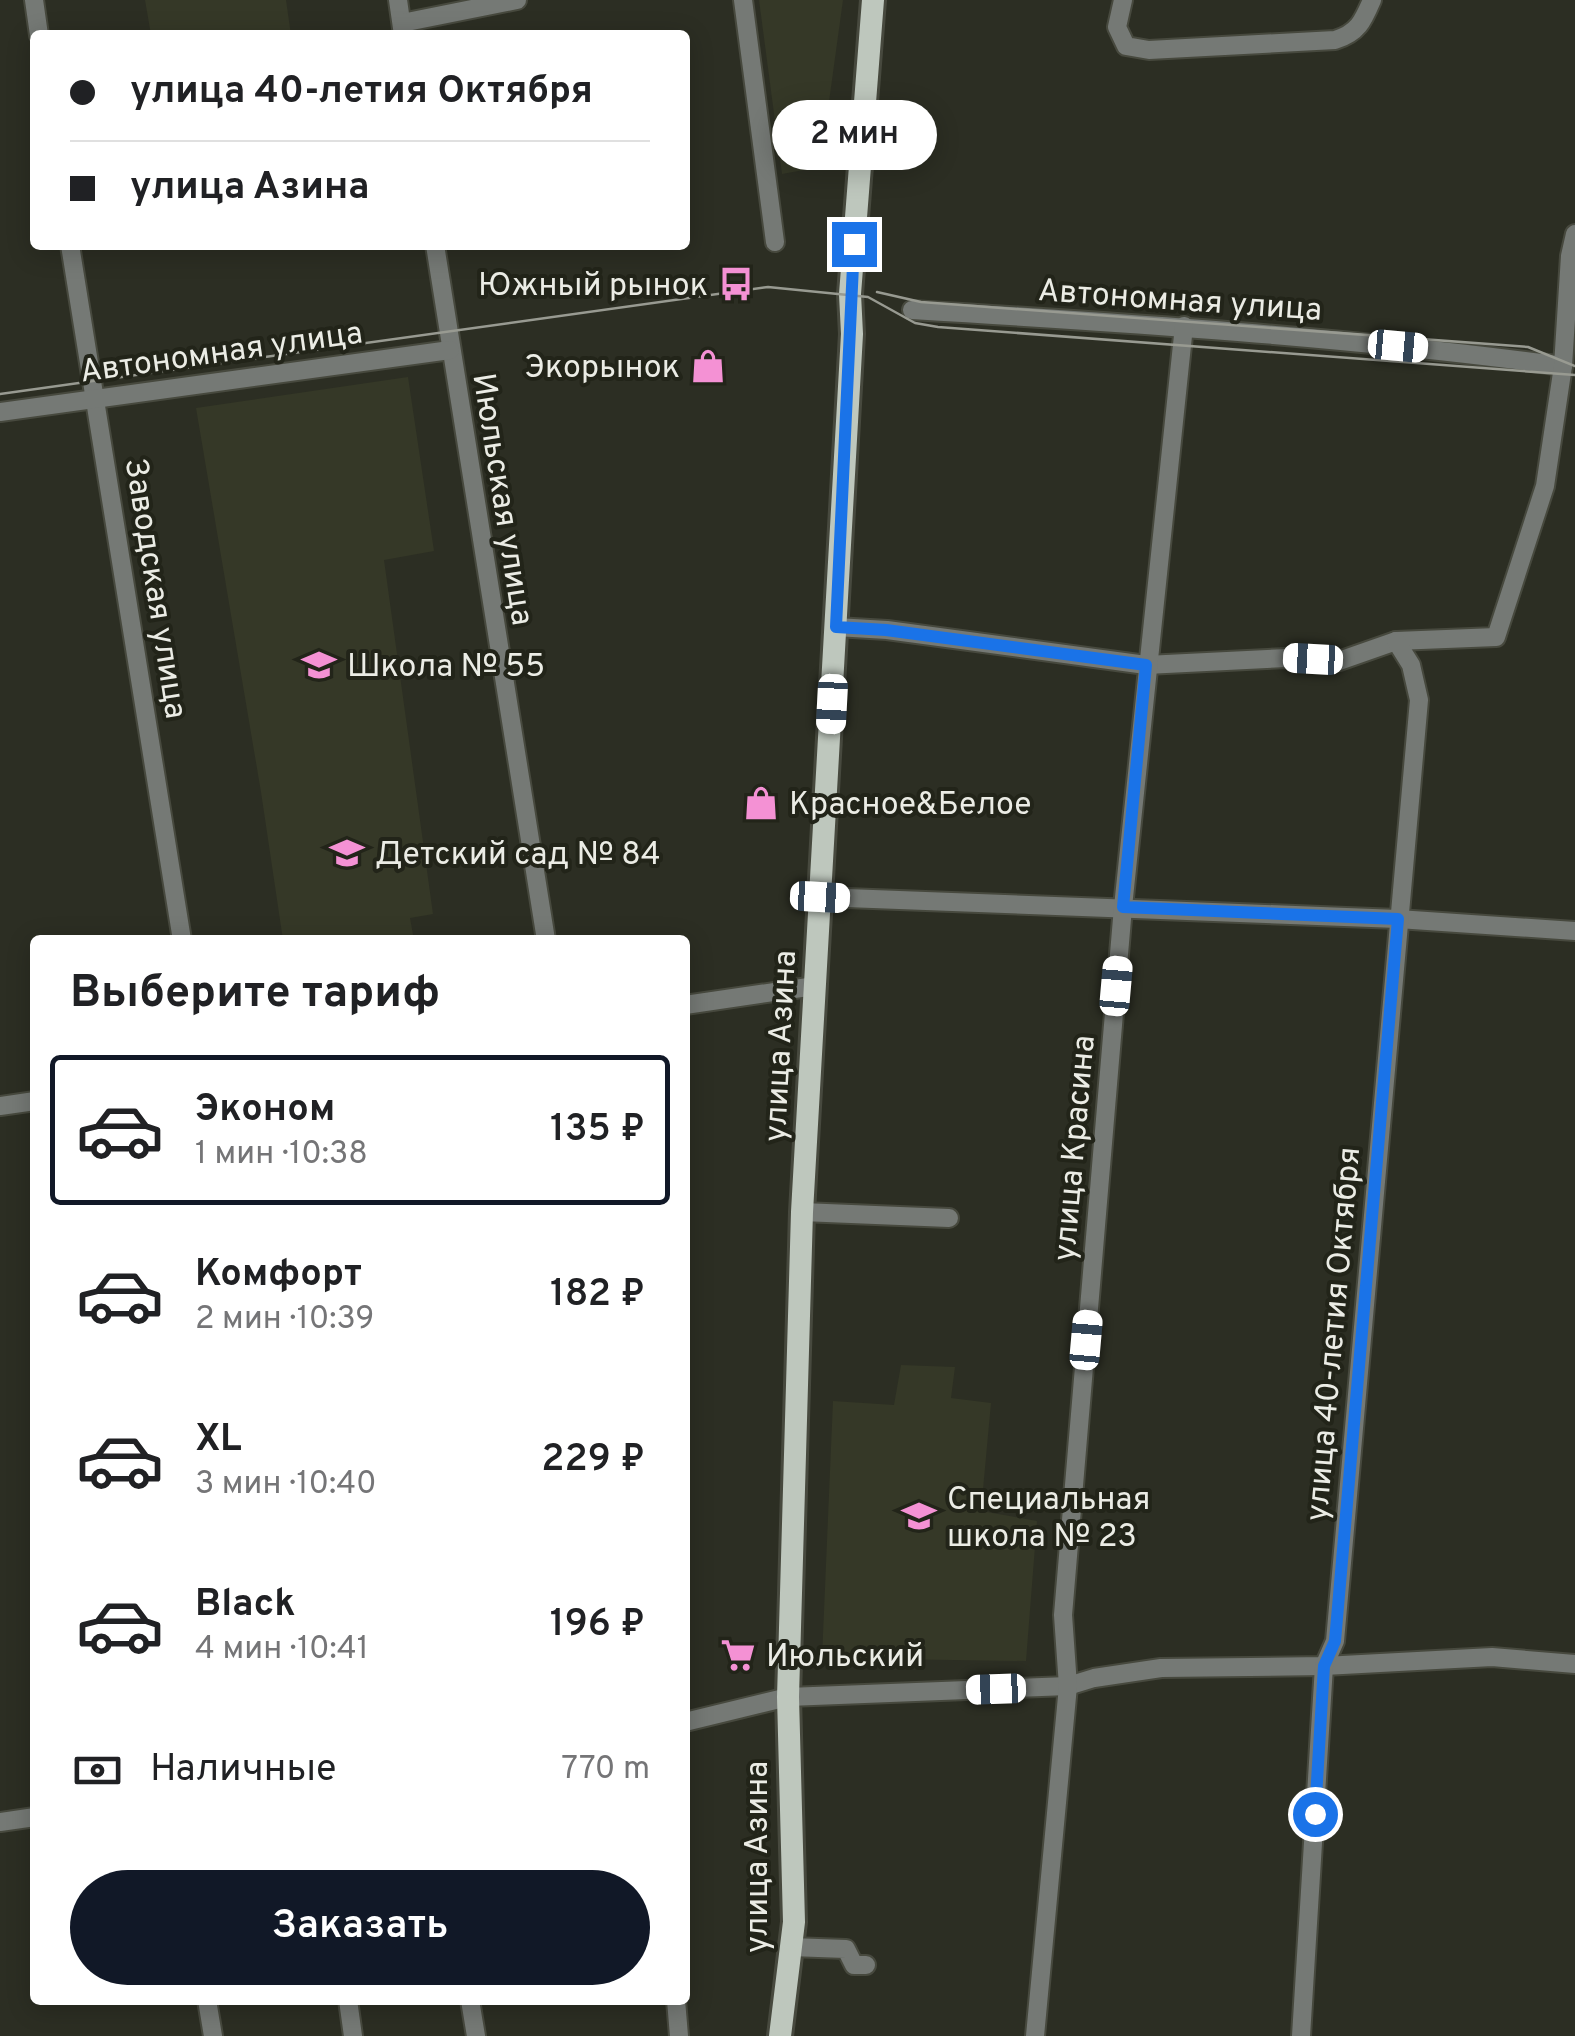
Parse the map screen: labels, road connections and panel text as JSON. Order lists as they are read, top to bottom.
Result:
{
  "streets": {
    "main road": ["улица Азина"],
    "street": [
      "Автономная улица",
      "Июльская улица",
      "Заводская улица",
      "улица Красина",
      "улица 40-летия Октября"
    ]
  },
  "crossings": [
    ["Автономная улица", "Июльская улица"],
    ["Автономная улица", "Заводская улица"],
    ["Автономная улица", "улица Красина"]
  ],
  "places": {
    "bus stop": ["Южный рынок"],
    "shop": ["Экорынок", "Красное&Белое"],
    "school or university": ["Школа № 55", "Детский сад № 84", "Специальная школа № 23"],
    "supermarket": ["Июльский"]
  },
  "page": {
    "banner": ["улица 40-летия Октября", "улица Азина"],
    "bubble": "2 мин",
    "heading": "Выберите тариф",
    "list": [
      {
        "name": "Эконом",
        "note": "1 мин · 10:38",
        "value": "135 ₽"
      },
      {
        "name": "Комфорт",
        "note": "2 мин · 10:39",
        "value": "182 ₽"
      },
      {
        "name": "XL",
        "note": "3 мин · 10:40",
        "value": "229 ₽"
      },
      {
        "name": "Black",
        "note": "4 мин · 10:41",
        "value": "196 ₽"
      }
    ],
    "pay": ["Наличные", "770 m"],
    "buttons": "Заказать"
  }
}
